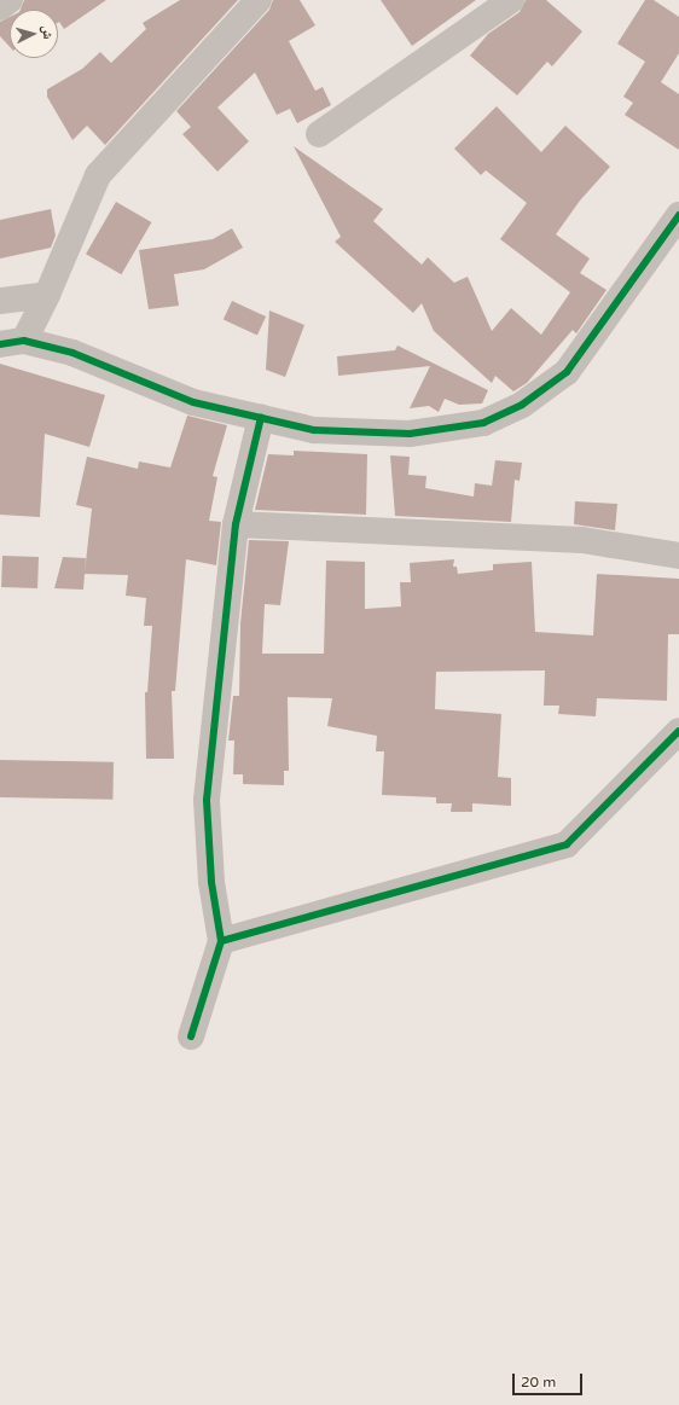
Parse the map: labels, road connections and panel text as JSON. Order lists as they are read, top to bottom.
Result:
{
  "scale_bar": "20 m",
  "north": "right"
}
